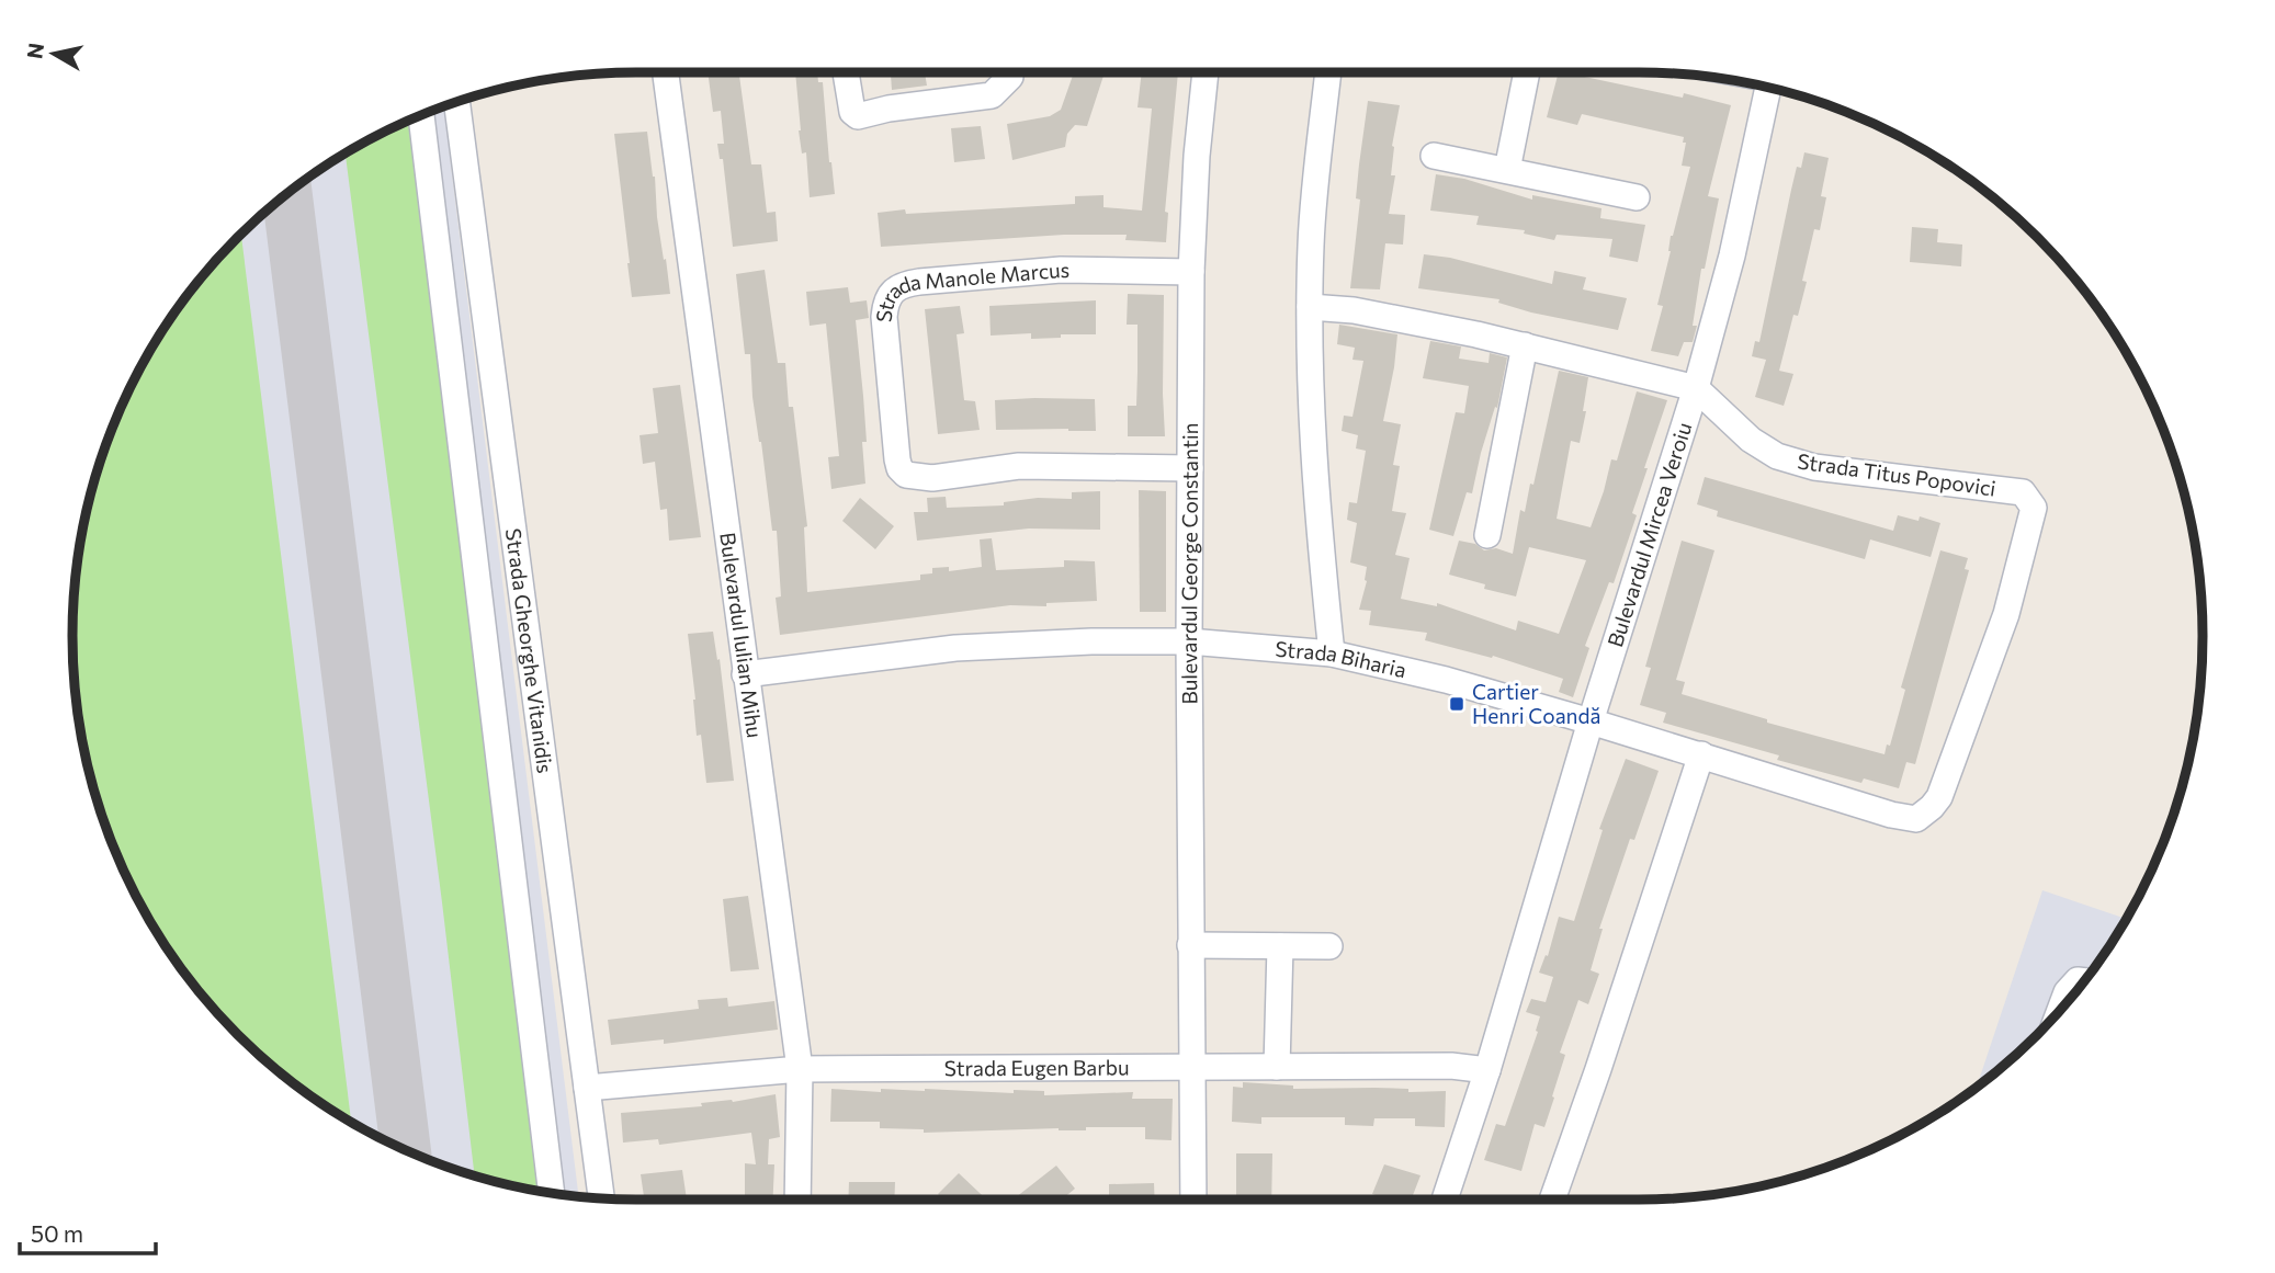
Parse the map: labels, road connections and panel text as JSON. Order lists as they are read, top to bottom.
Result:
{
  "streets": {
    "street": [
      "Strada Manole Marcus",
      "Strada Titus Popovici",
      "Bulevardul Mircea Veroiu",
      "Bulevardul George Constantin",
      "Bulevardul Iulian Mihu",
      "Strada Gheorghe Vitanidis",
      "Strada Biharia",
      "Strada Eugen Barbu"
    ]
  },
  "crossings": [
    ["Strada Manole Marcus", "Bulevardul George Constantin"],
    ["Strada Titus Popovici", "Bulevardul Mircea Veroiu"],
    ["Strada Titus Popovici", "Strada Biharia"],
    ["Bulevardul Mircea Veroiu", "Strada Biharia"],
    ["Bulevardul Mircea Veroiu", "Strada Eugen Barbu"],
    ["Bulevardul George Constantin", "Strada Biharia"],
    ["Bulevardul George Constantin", "Strada Eugen Barbu"],
    ["Bulevardul Iulian Mihu", "Strada Biharia"],
    ["Bulevardul Iulian Mihu", "Strada Eugen Barbu"],
    ["Strada Gheorghe Vitanidis", "Strada Eugen Barbu"]
  ],
  "places": {
    "transit": ["Cartier Henri Coandă"]
  },
  "scale_bar": "50 m",
  "north": "left"
}
